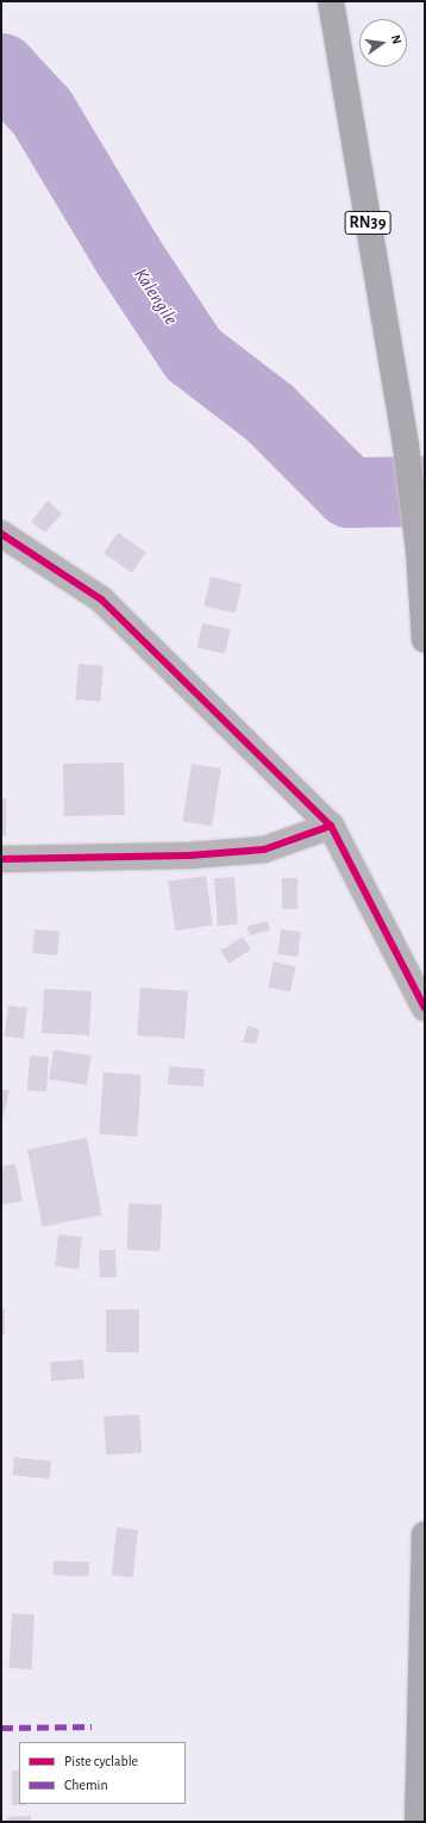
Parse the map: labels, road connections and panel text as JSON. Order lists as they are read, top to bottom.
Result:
{
  "streets": {
    "highway": ["RN39"]
  },
  "water": ["Kalengile"],
  "legend": ["Piste cyclable", "Chemin"],
  "north": "right"
}
